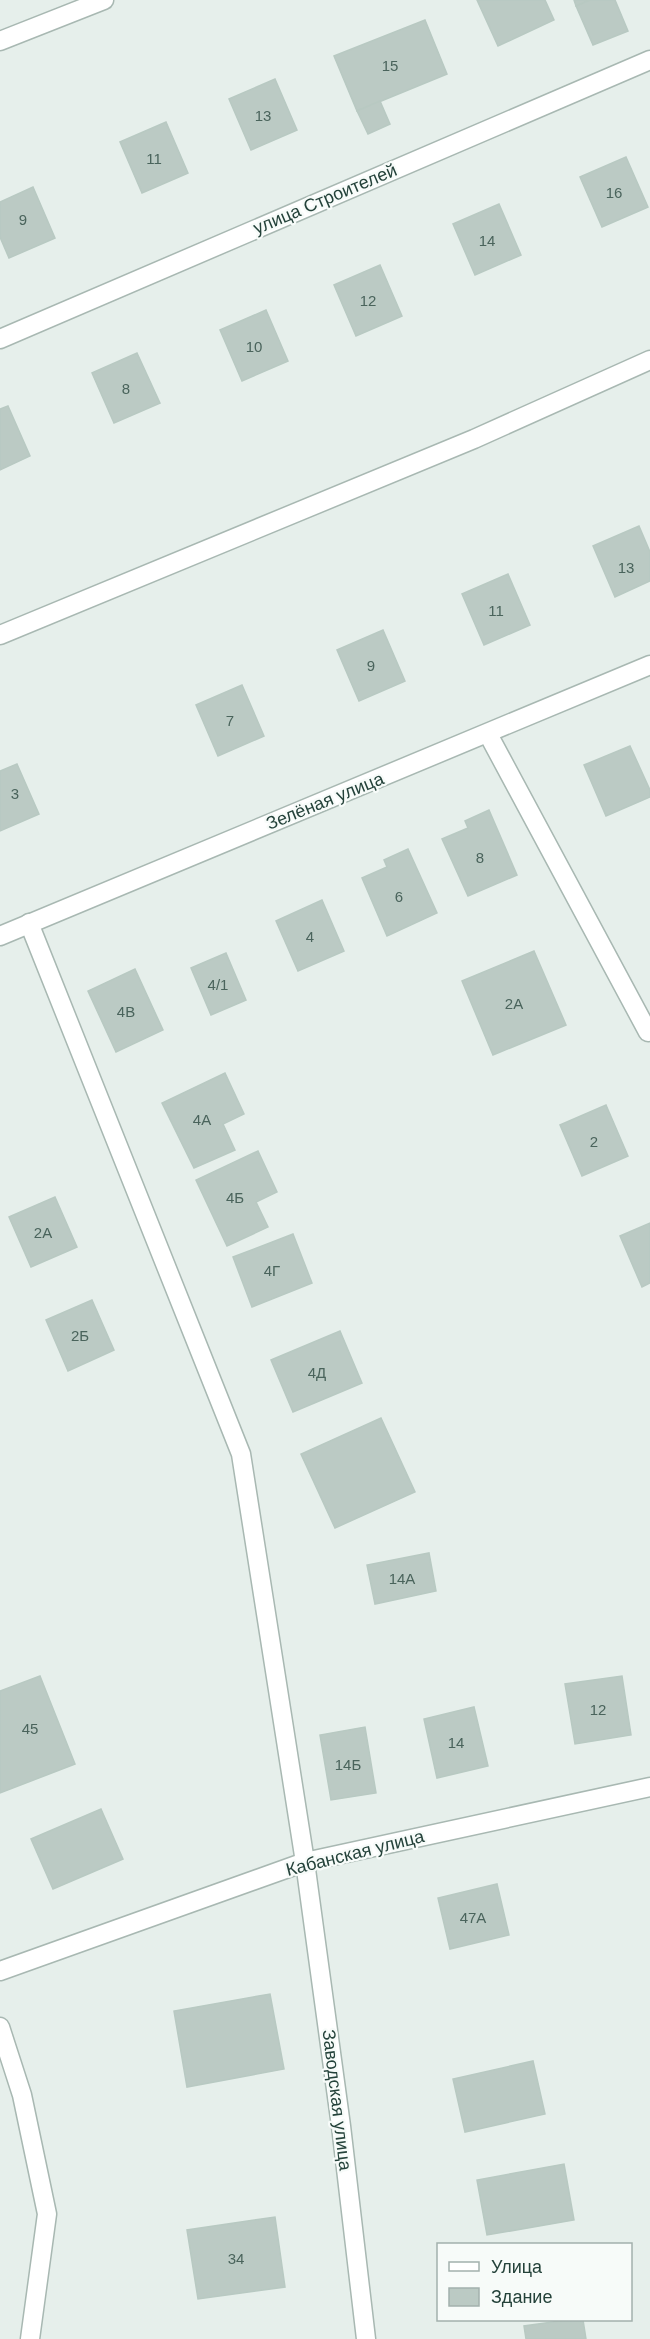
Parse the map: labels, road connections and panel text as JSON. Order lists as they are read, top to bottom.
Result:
{
  "streets": {
    "street": [
      "улица Строителей",
      "Зелёная улица",
      "Кабанская улица",
      "Заводская улица"
    ]
  },
  "crossings": [
    ["Зелёная улица", "Заводская улица"],
    ["Кабанская улица", "Заводская улица"]
  ],
  "house_numbers": [
    "15",
    "13",
    "11",
    "16",
    "9",
    "14",
    "12",
    "10",
    "8",
    "13",
    "11",
    "9",
    "7",
    "3",
    "8",
    "6",
    "4",
    "4/1",
    "2А",
    "4В",
    "4А",
    "2",
    "4Б",
    "2А",
    "4Г",
    "2Б",
    "4Д",
    "14А",
    "12",
    "45",
    "14",
    "14Б",
    "47А",
    "34"
  ],
  "legend": ["Улица", "Здание"]
}
